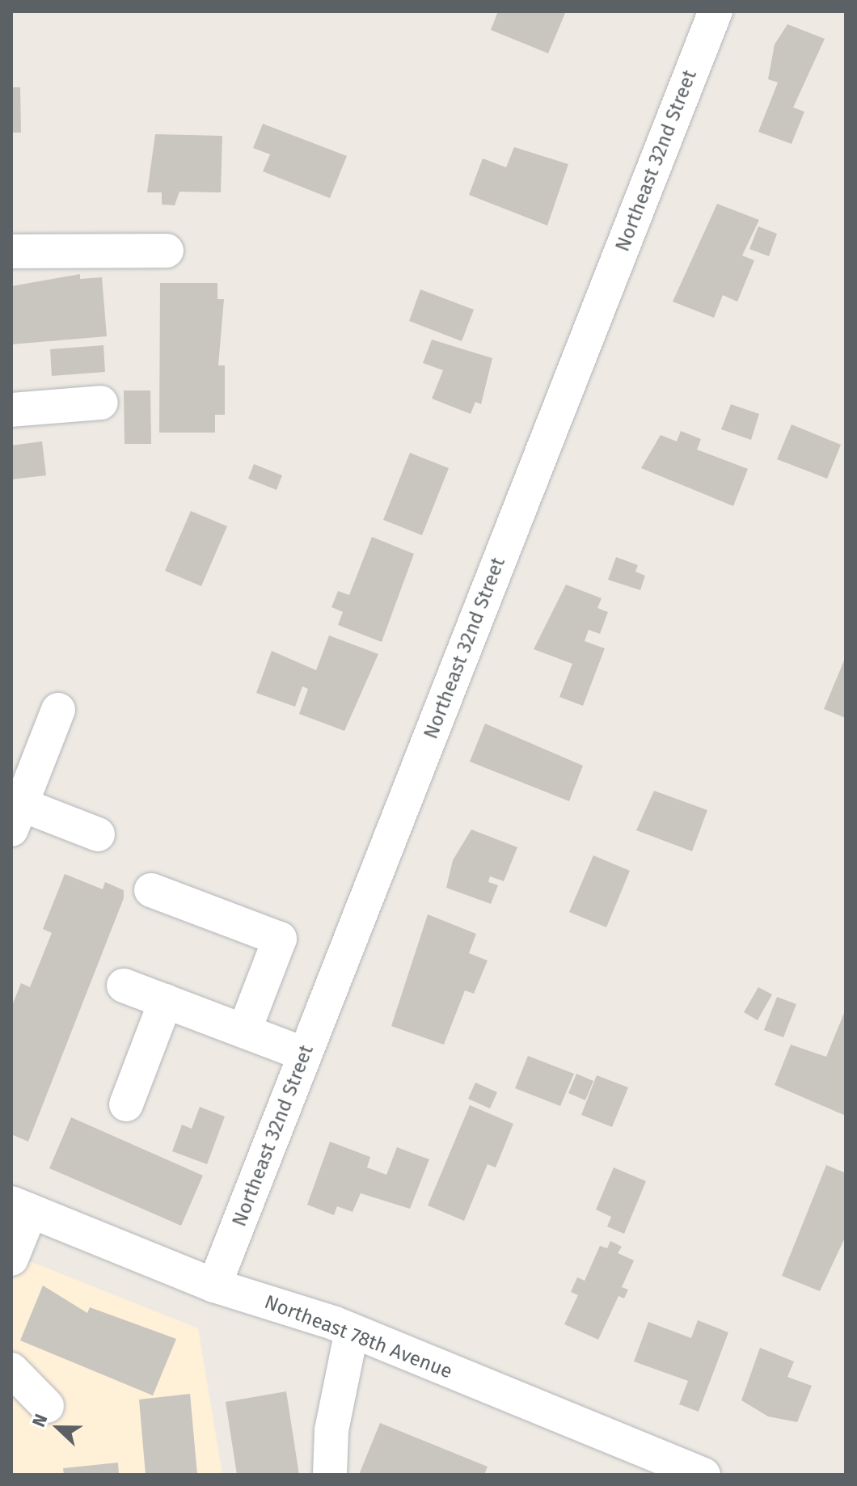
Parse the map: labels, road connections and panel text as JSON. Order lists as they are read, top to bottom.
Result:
{
  "streets": {
    "street": ["Northeast 32nd Street", "Northeast 78th Avenue"]
  },
  "crossings": [
    ["Northeast 32nd Street", "Northeast 78th Avenue"]
  ],
  "north": "left"
}
